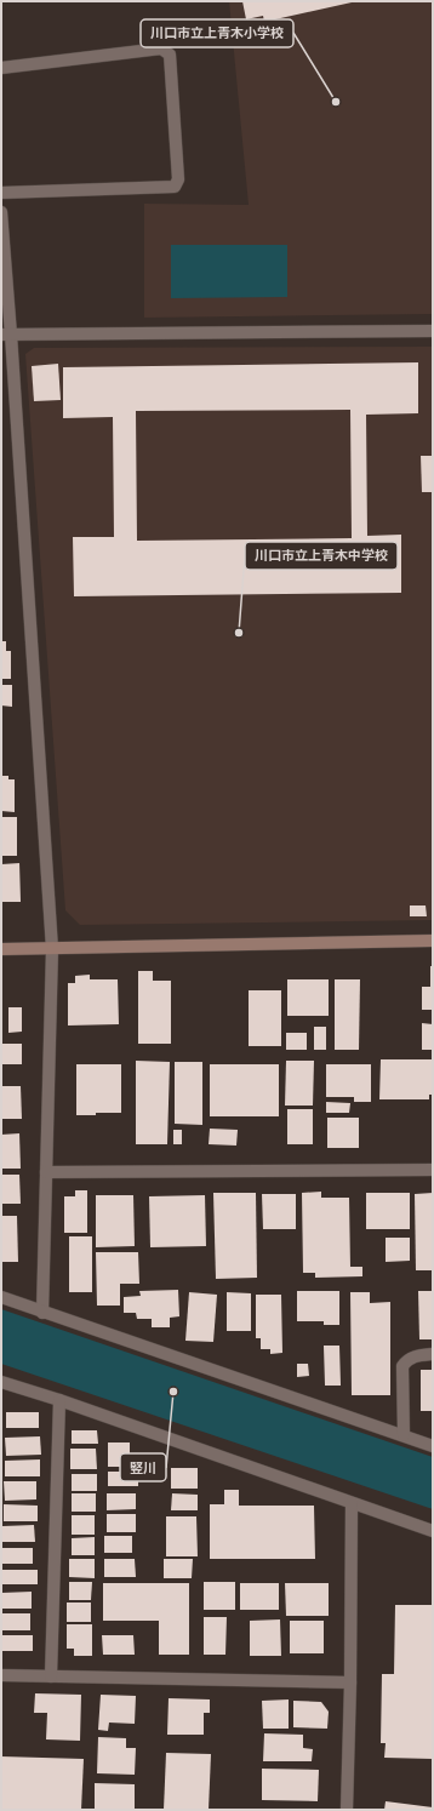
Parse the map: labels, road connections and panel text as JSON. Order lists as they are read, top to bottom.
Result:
{
  "places": ["川口市立上青木小学校", "川口市立上青木中学校", "竪川"]
}
